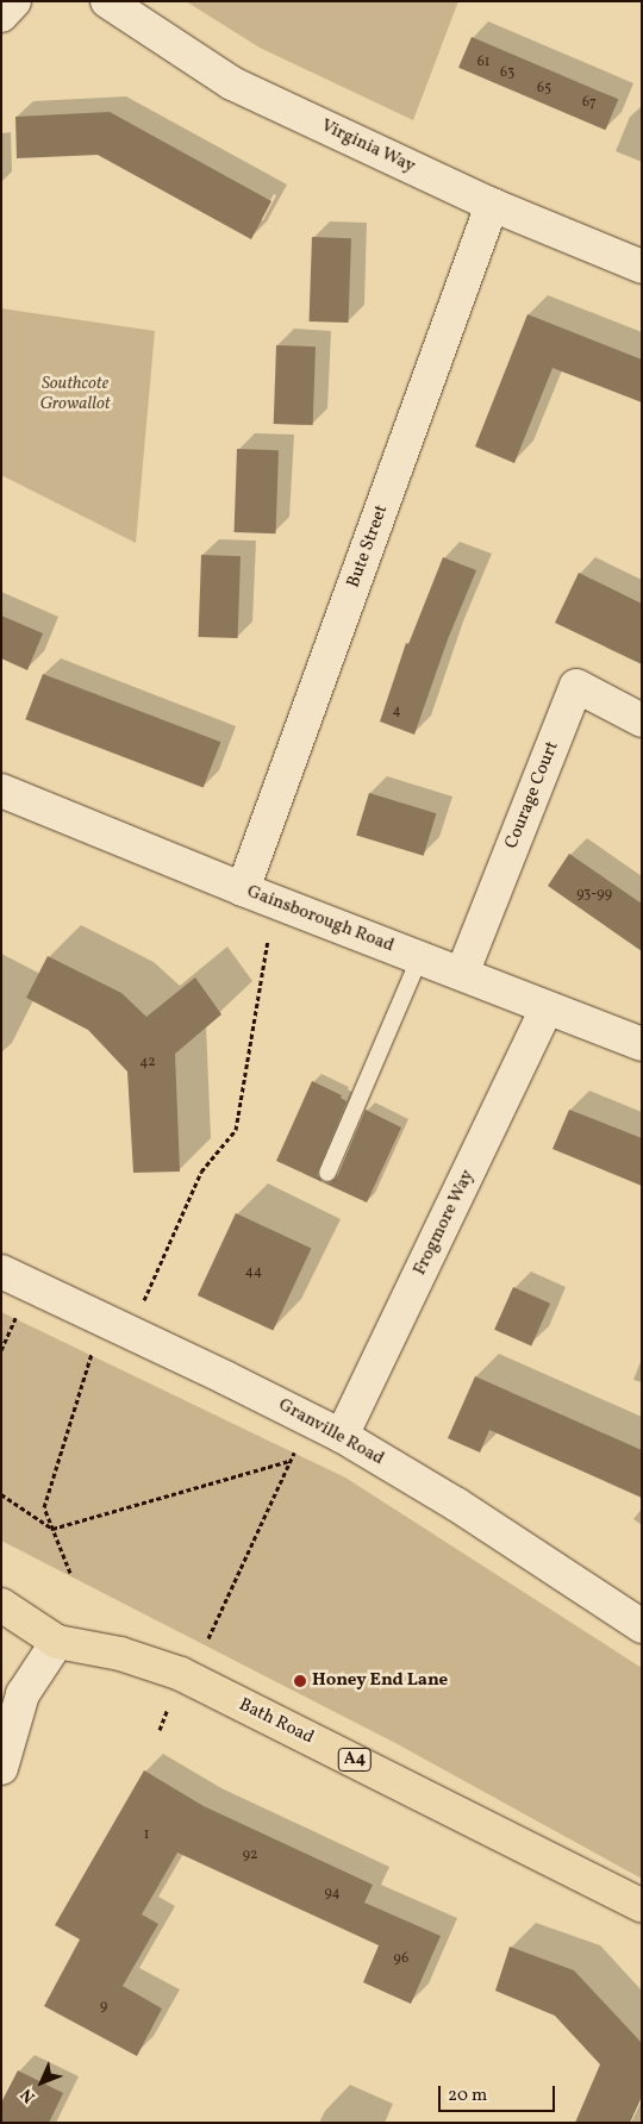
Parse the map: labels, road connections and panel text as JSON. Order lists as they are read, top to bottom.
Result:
{
  "streets": {
    "main road": ["Bath Road", "A4"],
    "street": [
      "Virginia Way",
      "Bute Street",
      "Courage Court",
      "Gainsborough Road",
      "Frogmore Way",
      "Granville Road"
    ]
  },
  "crossings": [
    ["Virginia Way", "Bute Street"],
    ["Bute Street", "Gainsborough Road"],
    ["Courage Court", "Gainsborough Road"],
    ["Gainsborough Road", "Frogmore Way"],
    ["Frogmore Way", "Granville Road"]
  ],
  "parks": ["Southcote Growallot"],
  "places": ["Honey End Lane"],
  "house_numbers": [
    "61",
    "63",
    "65",
    "67",
    "4",
    "93-99",
    "42",
    "44",
    "1",
    "92",
    "94",
    "96",
    "9"
  ],
  "scale_bar": "20 m",
  "north": "bottom left"
}
